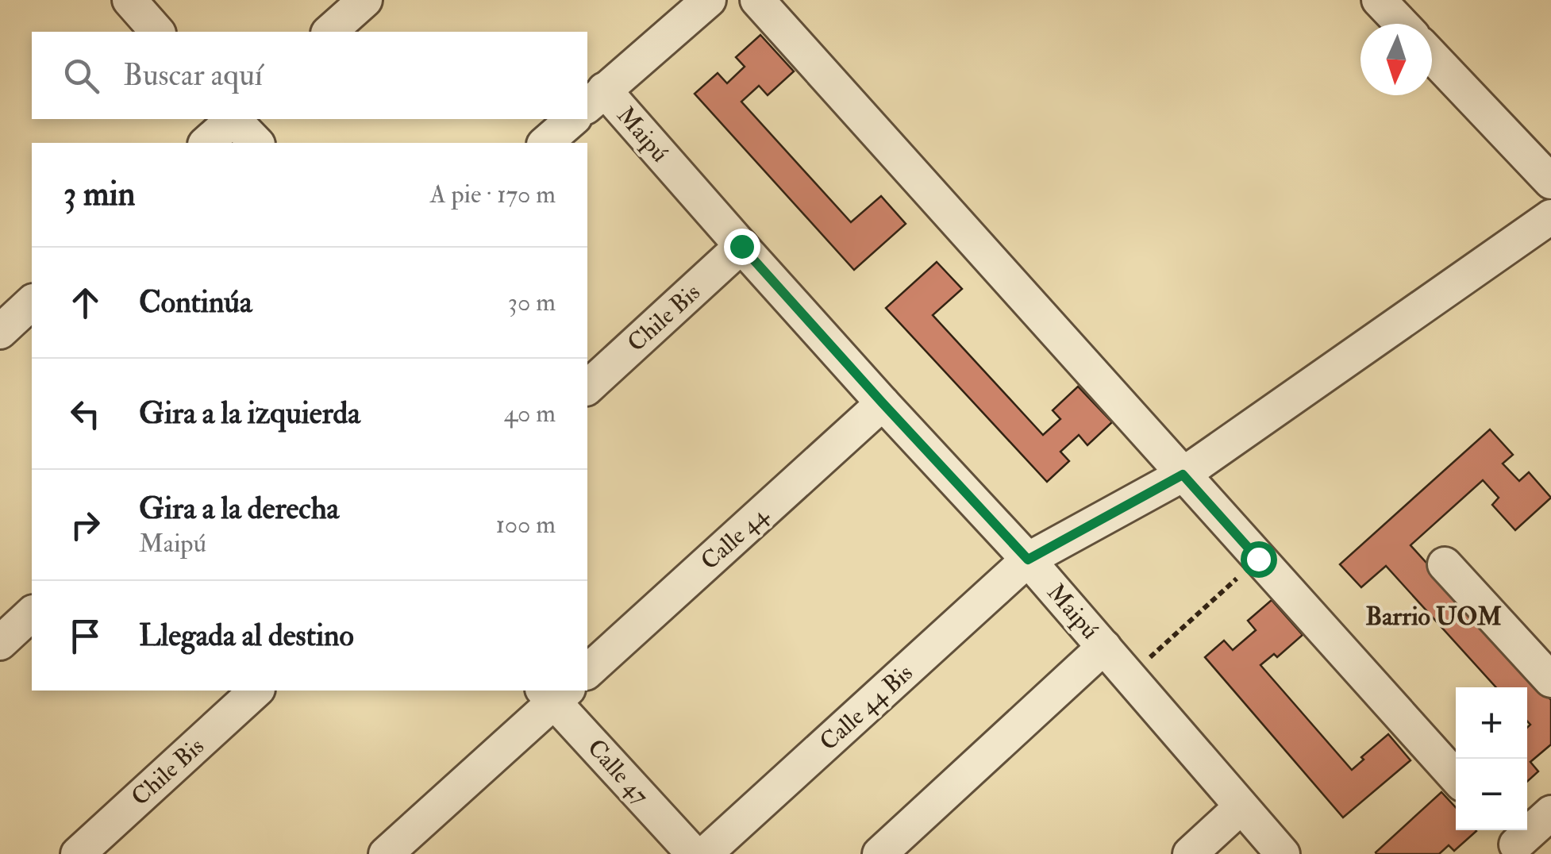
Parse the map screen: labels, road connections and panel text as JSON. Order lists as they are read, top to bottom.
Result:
{
  "streets": {
    "street": [
      "Maipú",
      "Chile Bis",
      "Calle 44",
      "Calle 44 Bis",
      "Calle 47"
    ]
  },
  "crossings": [
    ["Maipú", "Chile Bis"],
    ["Maipú", "Calle 44"],
    ["Maipú", "Calle 44 Bis"]
  ],
  "districts": ["Barrio UOM"],
  "north": "bottom",
  "page": {
    "search": "Buscar aquí",
    "heading": ["3 min", "A pie · 170 m"],
    "list": [
      ["Continúa", "30 m"],
      ["Gira a la izquierda", "40 m"],
      ["Gira a la derecha", "Maipú", "100 m"],
      "Llegada al destino"
    ],
    "map_buttons": ["+", "−"]
  }
}
